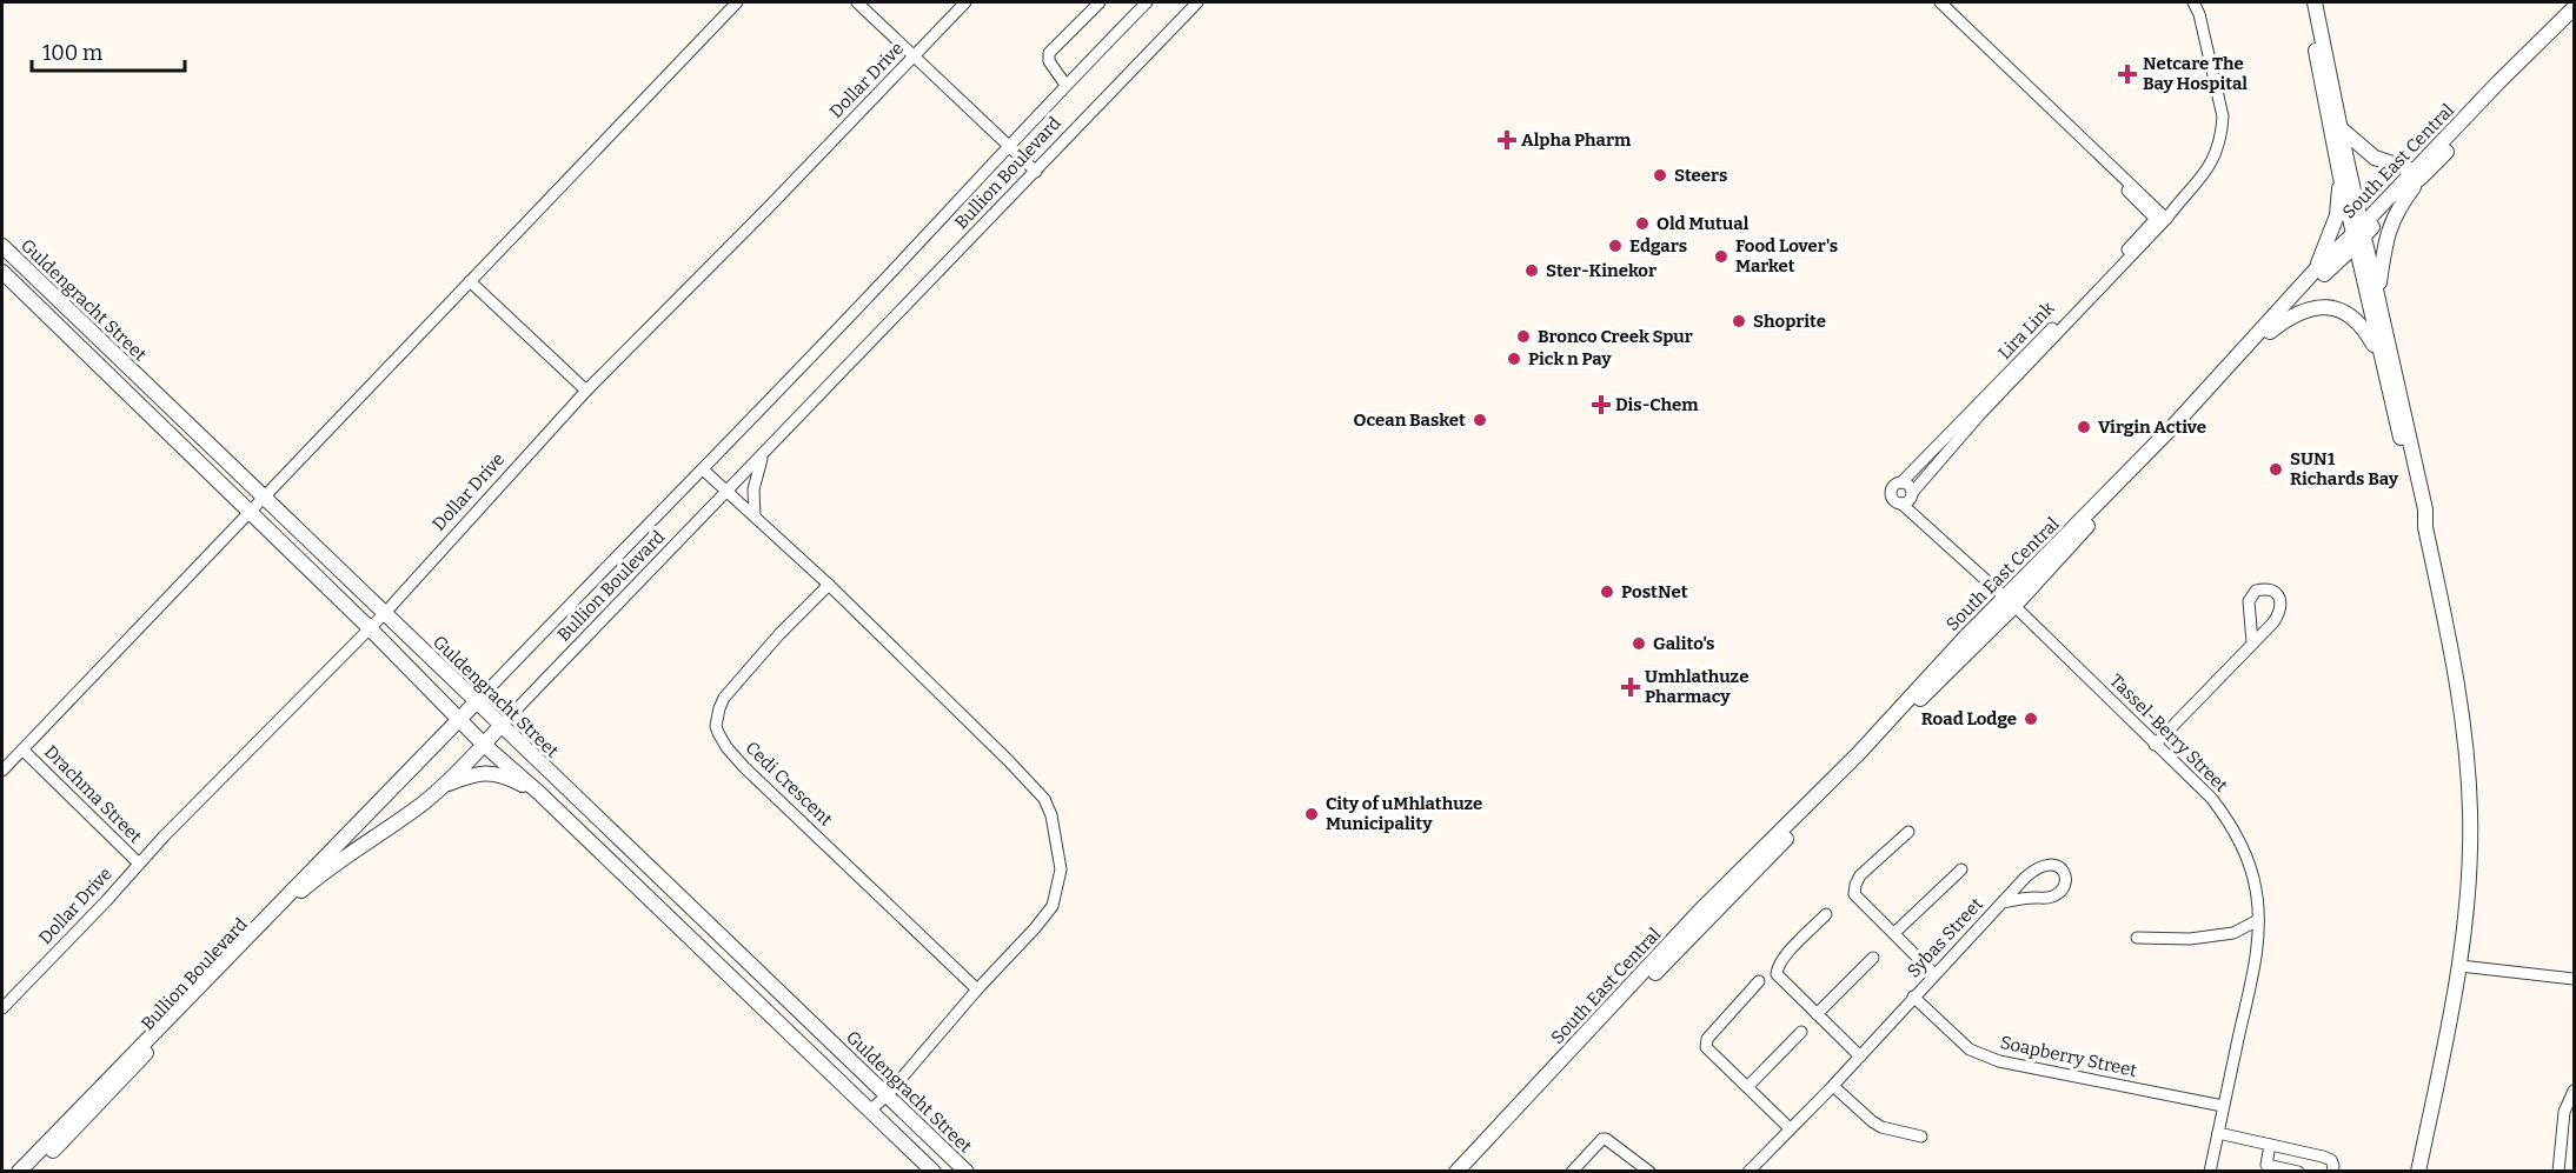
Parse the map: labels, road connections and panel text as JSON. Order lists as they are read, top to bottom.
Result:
{
  "streets": {
    "street": [
      "Dollar Drive",
      "South East Central",
      "Bullion Boulevard",
      "Guldengracht Street",
      "Lira Link",
      "Tassel-Berry Street",
      "Cedi Crescent",
      "Drachma Street",
      "Sybas Street",
      "Soapberry Street"
    ]
  },
  "crossings": [
    ["Dollar Drive", "Guldengracht Street"],
    ["Dollar Drive", "Drachma Street"],
    ["South East Central", "Tassel-Berry Street"],
    ["Bullion Boulevard", "Guldengracht Street"],
    ["Tassel-Berry Street", "Soapberry Street"],
    ["Sybas Street", "Soapberry Street"]
  ],
  "places": {
    "health": [
      "Netcare The Bay Hospital",
      "Alpha Pharm",
      "Dis-Chem",
      "Umhlathuze Pharmacy"
    ],
    "other": [
      "Steers",
      "Old Mutual",
      "Edgars",
      "Food Lover's Market",
      "Ster-Kinekor",
      "Shoprite",
      "Bronco Creek Spur",
      "Pick n Pay",
      "Ocean Basket",
      "Virgin Active",
      "SUN1 Richards Bay",
      "PostNet",
      "Galito's",
      "Road Lodge",
      "City of uMhlathuze Municipality"
    ]
  },
  "scale_bar": "100 m"
}
